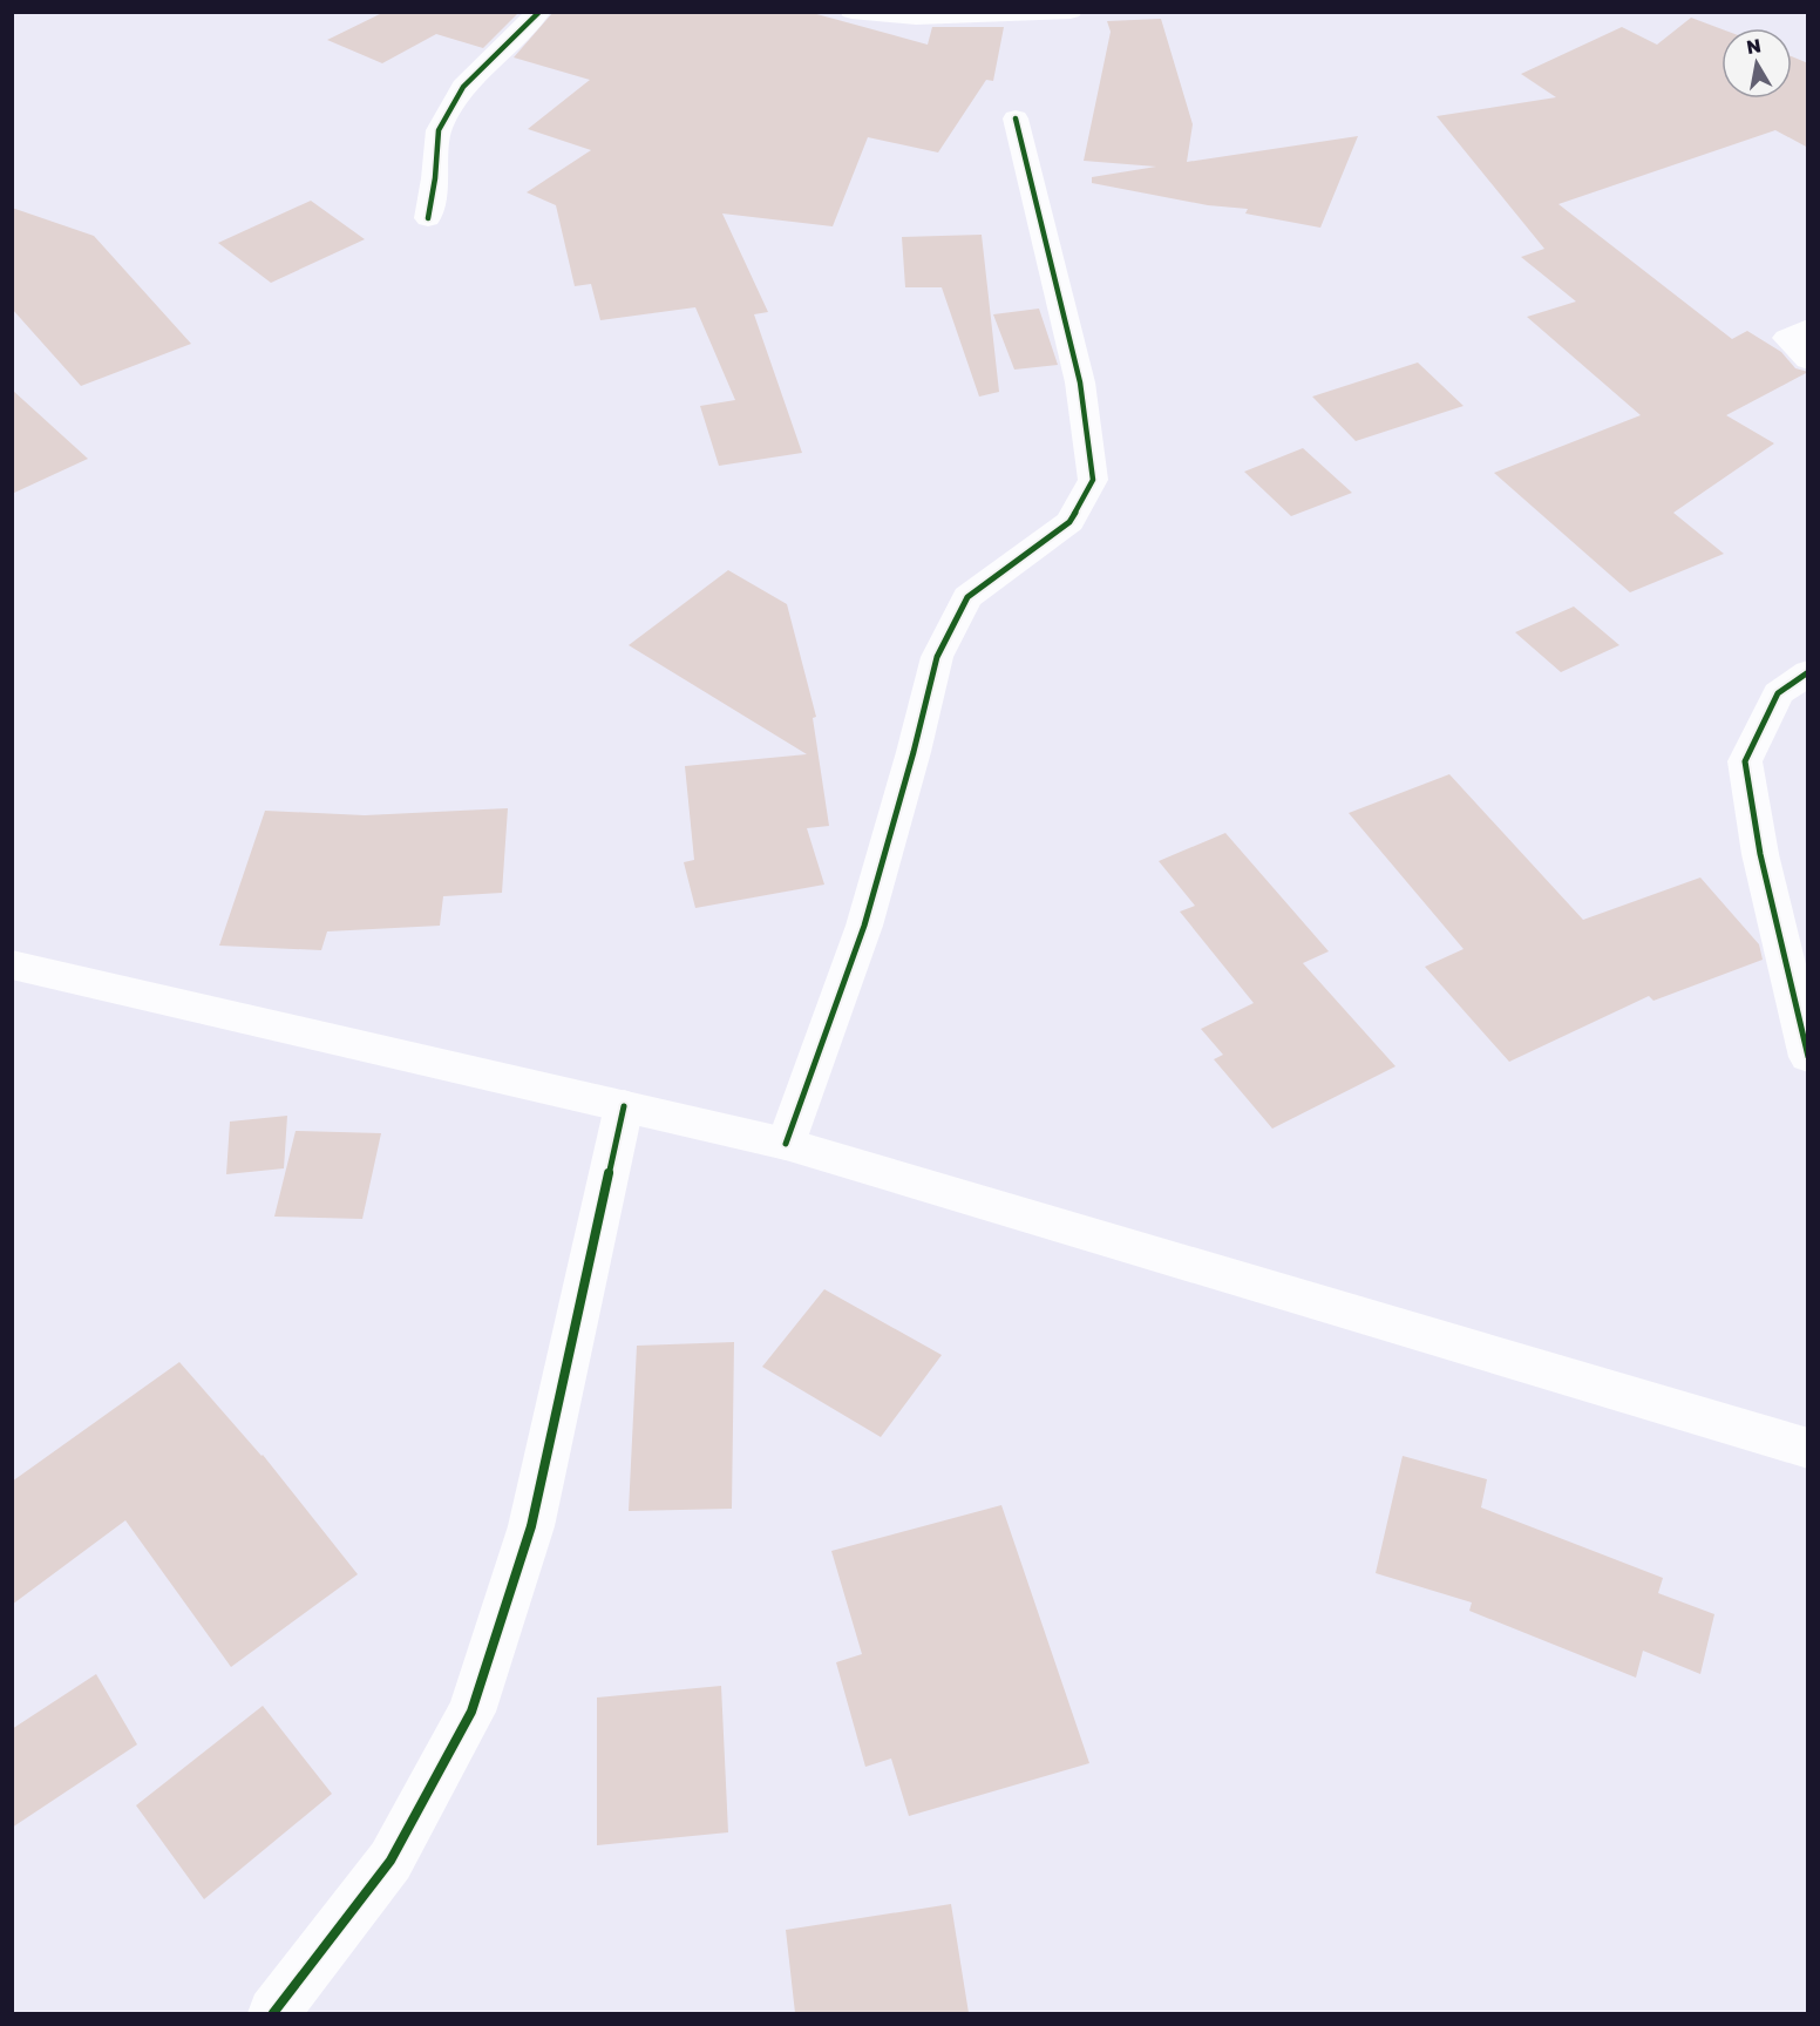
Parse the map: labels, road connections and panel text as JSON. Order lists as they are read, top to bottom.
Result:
{
  "north": "top"
}
